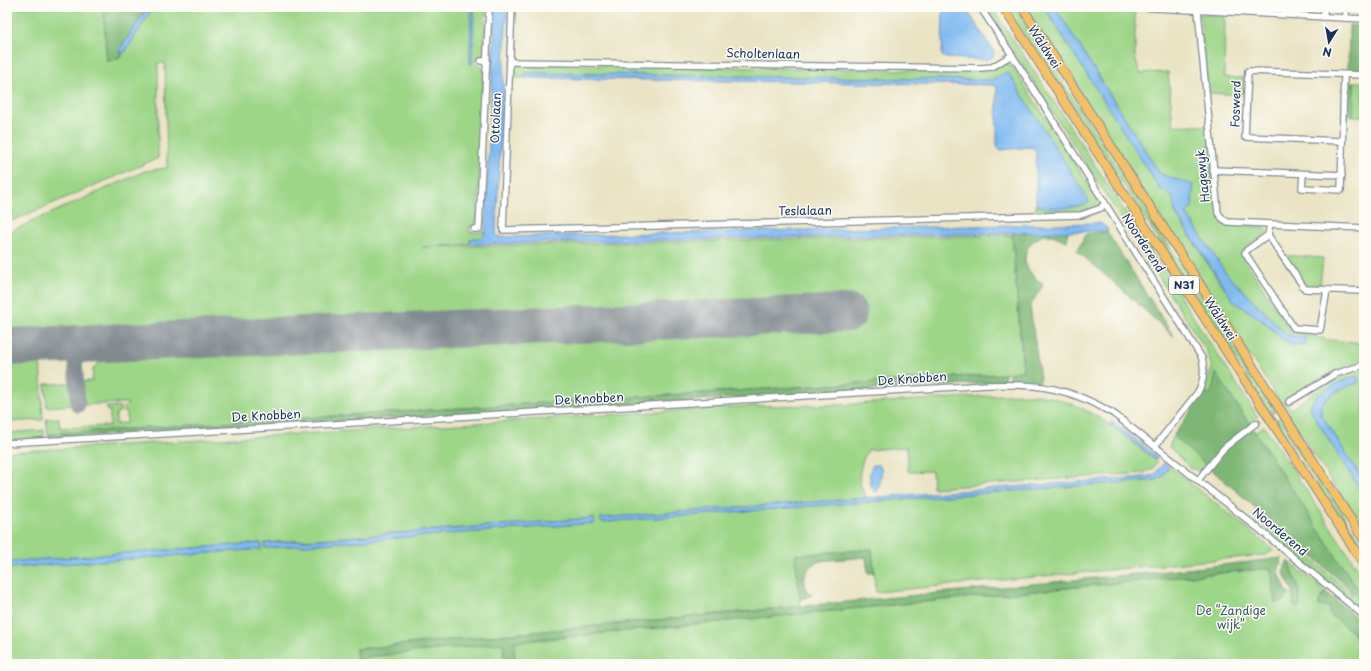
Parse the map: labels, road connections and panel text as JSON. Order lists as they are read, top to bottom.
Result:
{
  "streets": {
    "highway": ["Wâldwei", "N31"],
    "street": [
      "Scholtenlaan",
      "Foswerd",
      "Ottolaan",
      "Hagewyk",
      "Teslalaan",
      "Noorderend",
      "De Knobben"
    ]
  },
  "crossings": [
    ["Scholtenlaan", "Ottolaan"],
    ["Scholtenlaan", "Noorderend"],
    ["Ottolaan", "Teslalaan"],
    ["Teslalaan", "Noorderend"],
    ["Noorderend", "De Knobben"]
  ],
  "parks": ["De “Zandige wijk”"],
  "north": "bottom"
}
